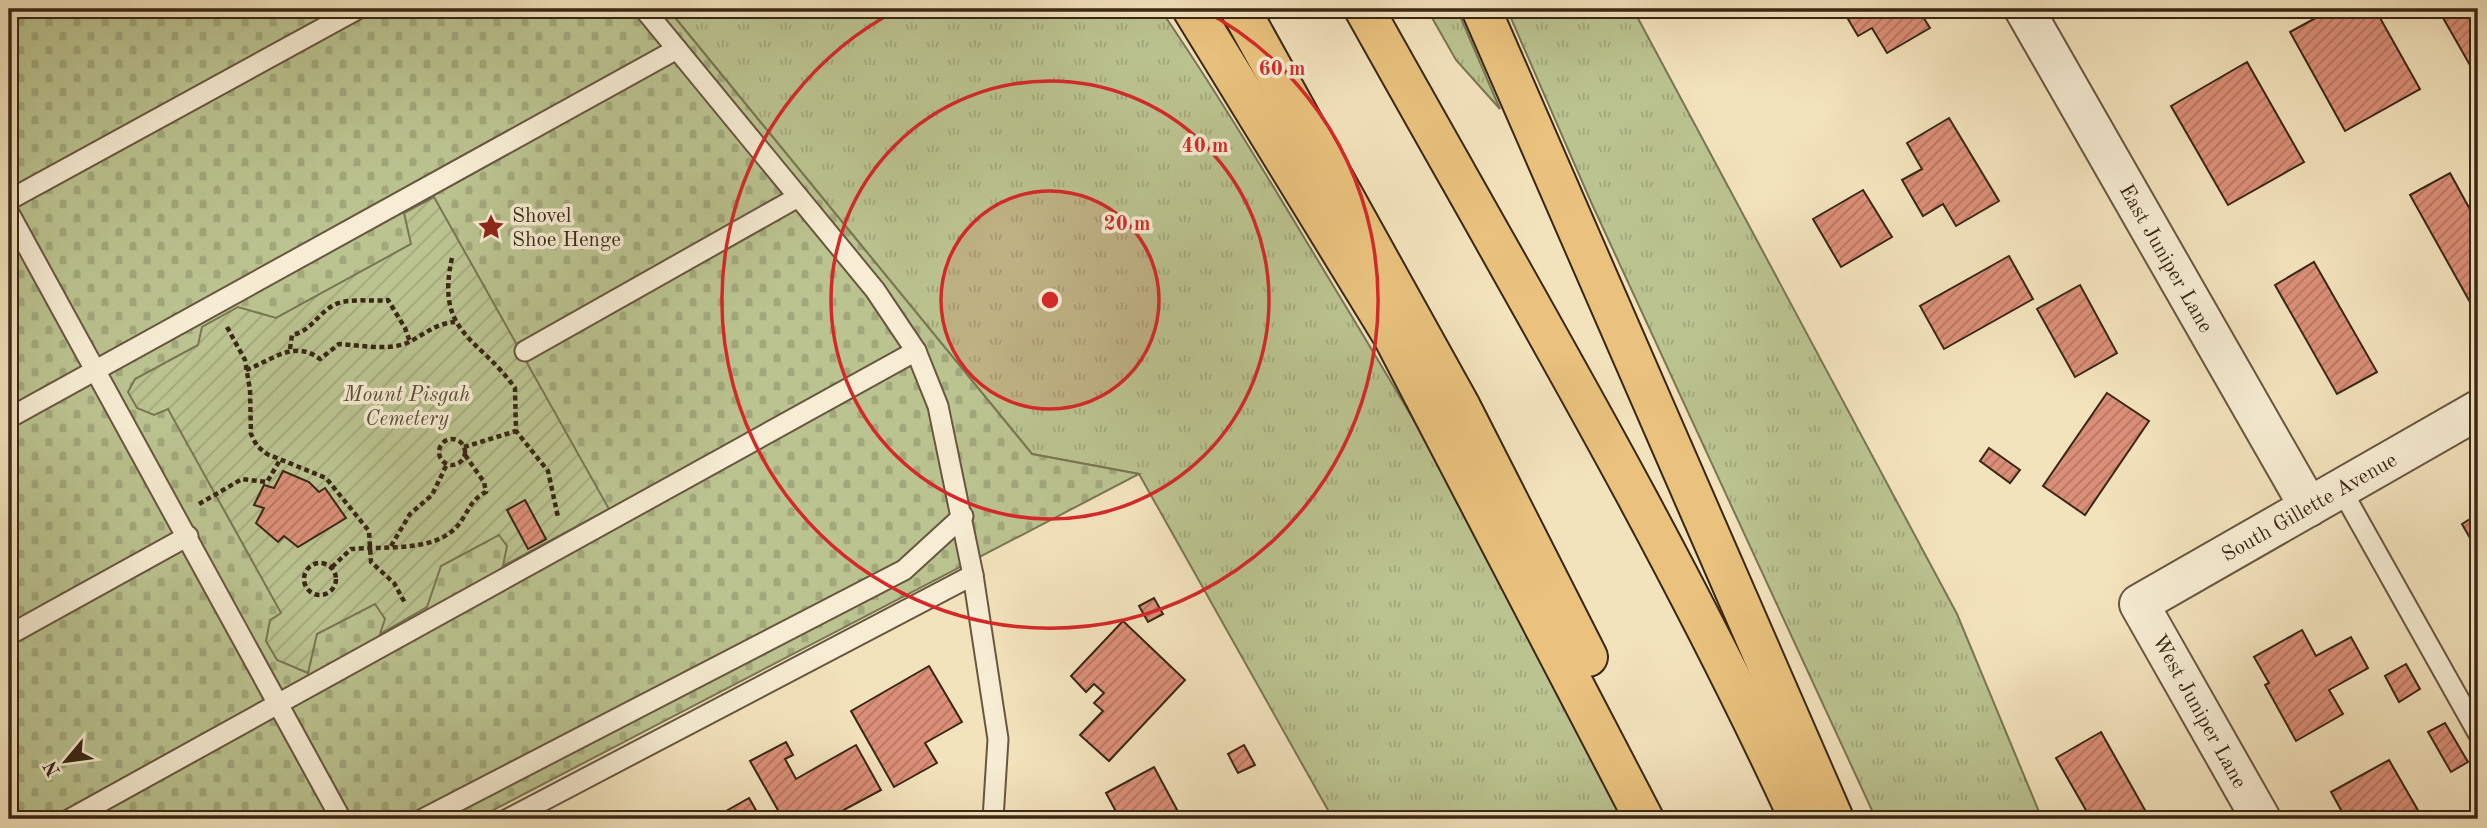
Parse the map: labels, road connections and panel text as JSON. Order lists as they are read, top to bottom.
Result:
{
  "streets": {
    "street": ["East Juniper Lane", "South Gillette Avenue", "West Juniper Lane"]
  },
  "crossings": [
    ["East Juniper Lane", "South Gillette Avenue"],
    ["South Gillette Avenue", "West Juniper Lane"]
  ],
  "parks": ["Mount Pisgah Cemetery"],
  "places": {
    "place": ["Shovel Shoe Henge"]
  },
  "north": "bottom left",
  "rings": ["60 m", "40 m", "20 m"]
}
